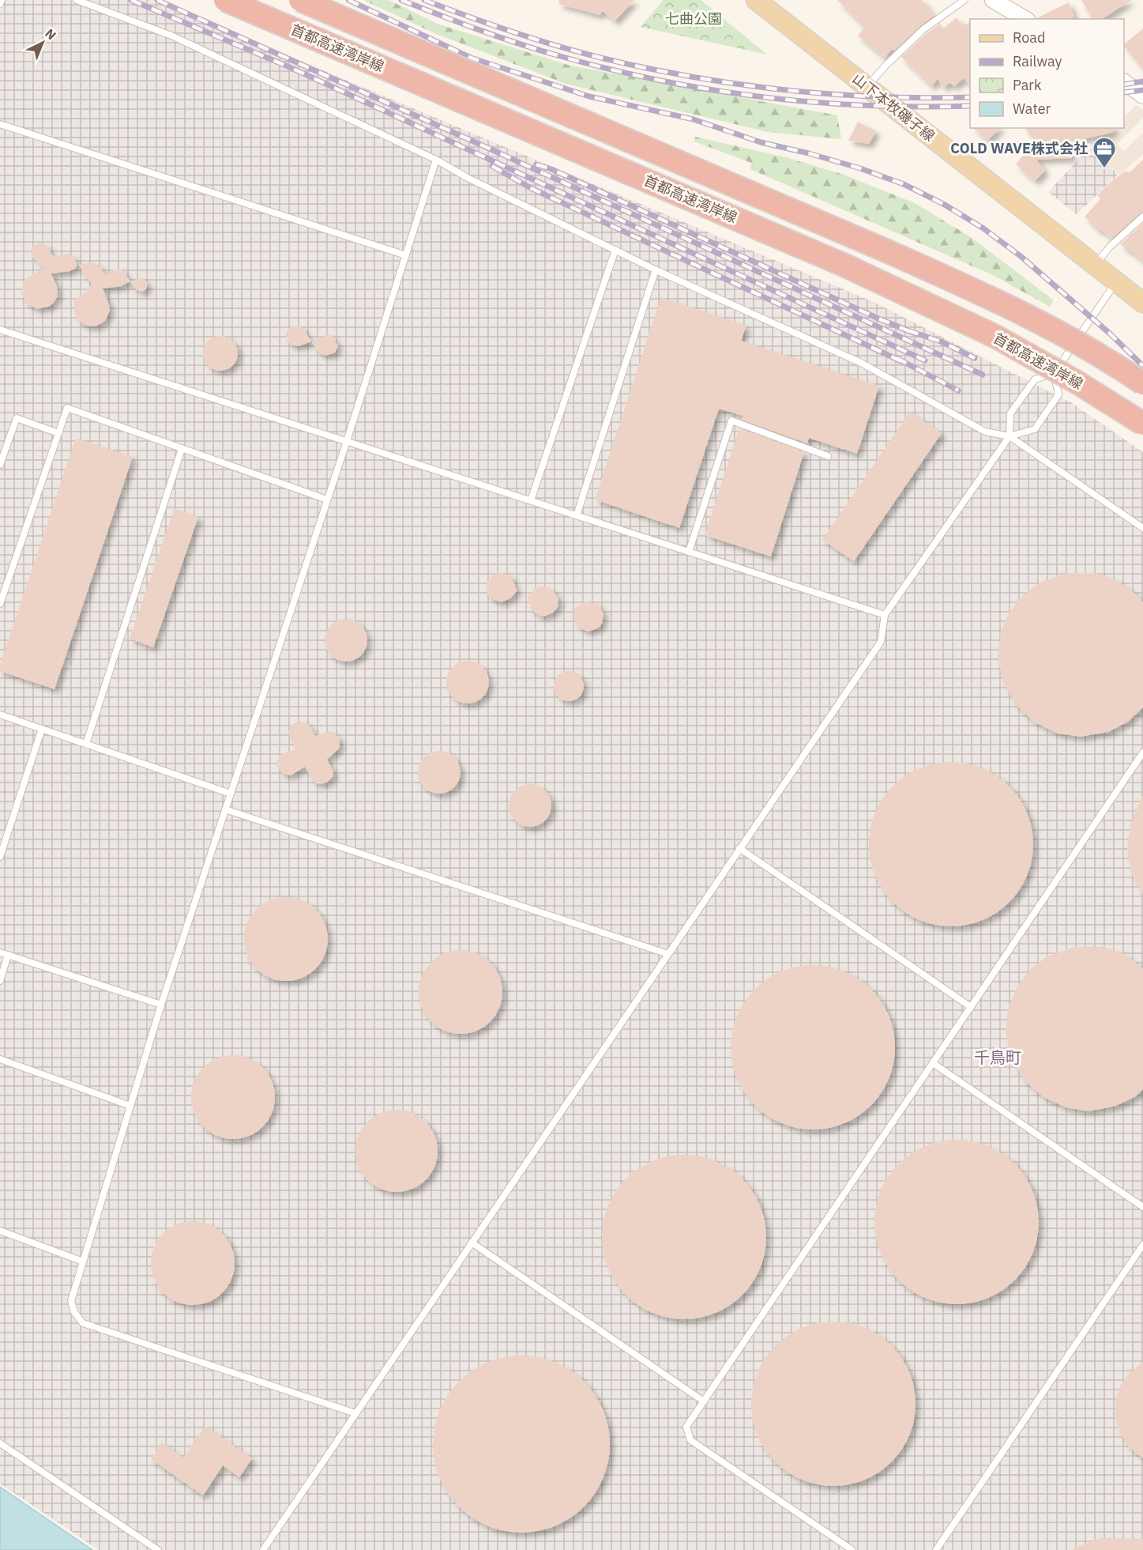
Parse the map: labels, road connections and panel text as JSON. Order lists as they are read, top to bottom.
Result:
{
  "streets": {
    "highway": ["首都高速湾岸線"],
    "main road": ["山下本牧磯子線"]
  },
  "districts": ["千鳥町"],
  "parks": ["七曲公園"],
  "places": {
    "office": ["COLD WAVE株式会社"]
  },
  "legend": [
    "Road",
    "Railway",
    "Park",
    "Water"
  ],
  "north": "top right"
}
